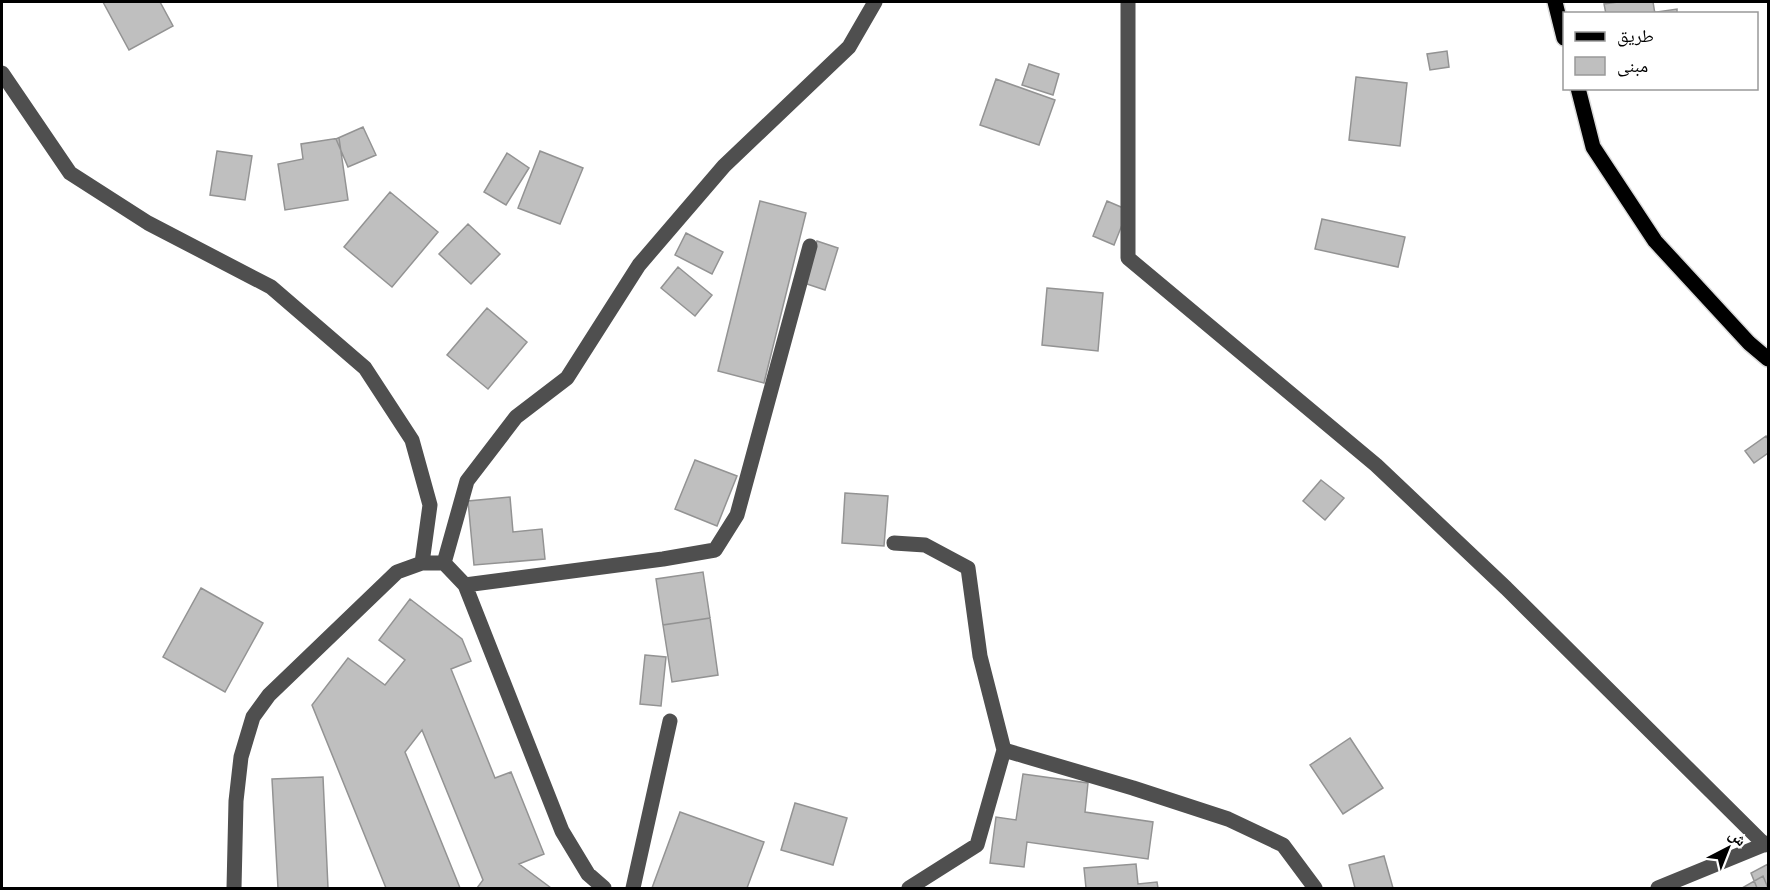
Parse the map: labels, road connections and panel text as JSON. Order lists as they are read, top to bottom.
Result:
{
  "legend": ["طريق", "مبنى"],
  "north": "top right"
}
